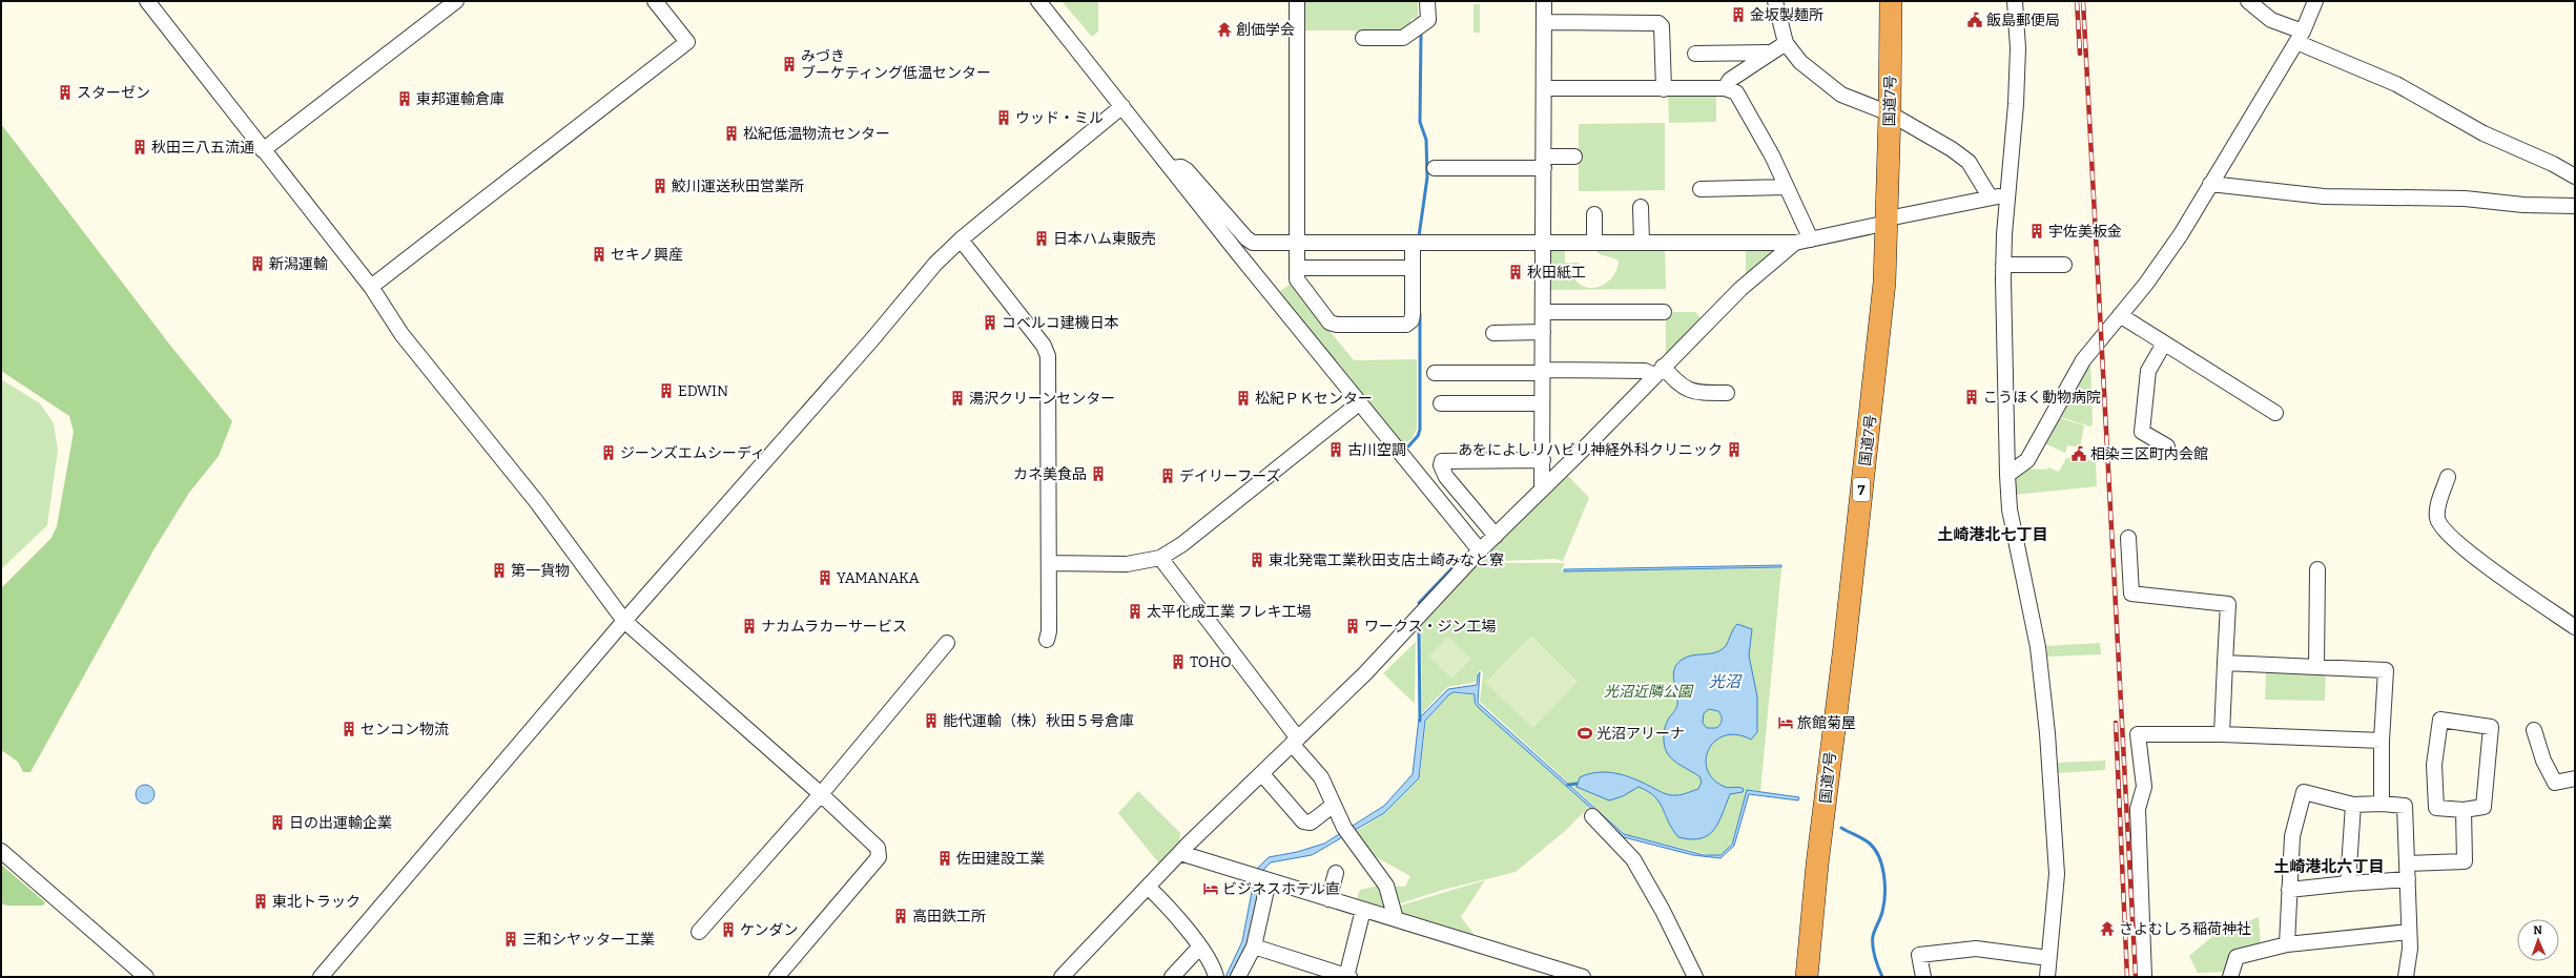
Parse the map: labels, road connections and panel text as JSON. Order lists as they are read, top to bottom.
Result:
{
  "streets": {
    "highway": ["国道7号", "7"]
  },
  "districts": ["土崎港北七丁目", "土崎港北六丁目"],
  "water": ["光沼"],
  "parks": ["光沼近隣公園"],
  "places": {
    "building": [
      "金坂製麺所",
      "みづき ブーケティング低温センター",
      "スターゼン",
      "東邦運輸倉庫",
      "ウッド・ミル",
      "松紀低温物流センター",
      "秋田三八五流通",
      "鮫川運送秋田営業所",
      "宇佐美板金",
      "日本ハム東販売",
      "セキノ興産",
      "新潟運輸",
      "秋田紙工",
      "コベルコ建機日本",
      "EDWIN",
      "こうほく動物病院",
      "湯沢クリーンセンター",
      "松紀ＰＫセンター",
      "古川空調",
      "あをによしリハビリ神経外科クリニック",
      "ジーンズエムシーディ",
      "カネ美食品",
      "デイリーフーズ",
      "東北発電工業秋田支店土崎みなと寮",
      "第一貨物",
      "YAMANAKA",
      "太平化成工業 フレキ工場",
      "ナカムラカーサービス",
      "ワークス・ジン工場",
      "TOHO",
      "能代運輸（株）秋田５号倉庫",
      "センコン物流",
      "日の出運輸企業",
      "佐田建設工業",
      "東北トラック",
      "高田鉄工所",
      "ケンダン",
      "三和シヤッター工業"
    ],
    "public building": ["飯島郵便局", "相染三区町内会館"],
    "temple": ["創価学会", "さよむしろ稲荷神社"],
    "hotel": ["旅館菊屋", "ビジネスホテル直"],
    "sports": ["光沼アリーナ"]
  },
  "north": "top"
}
